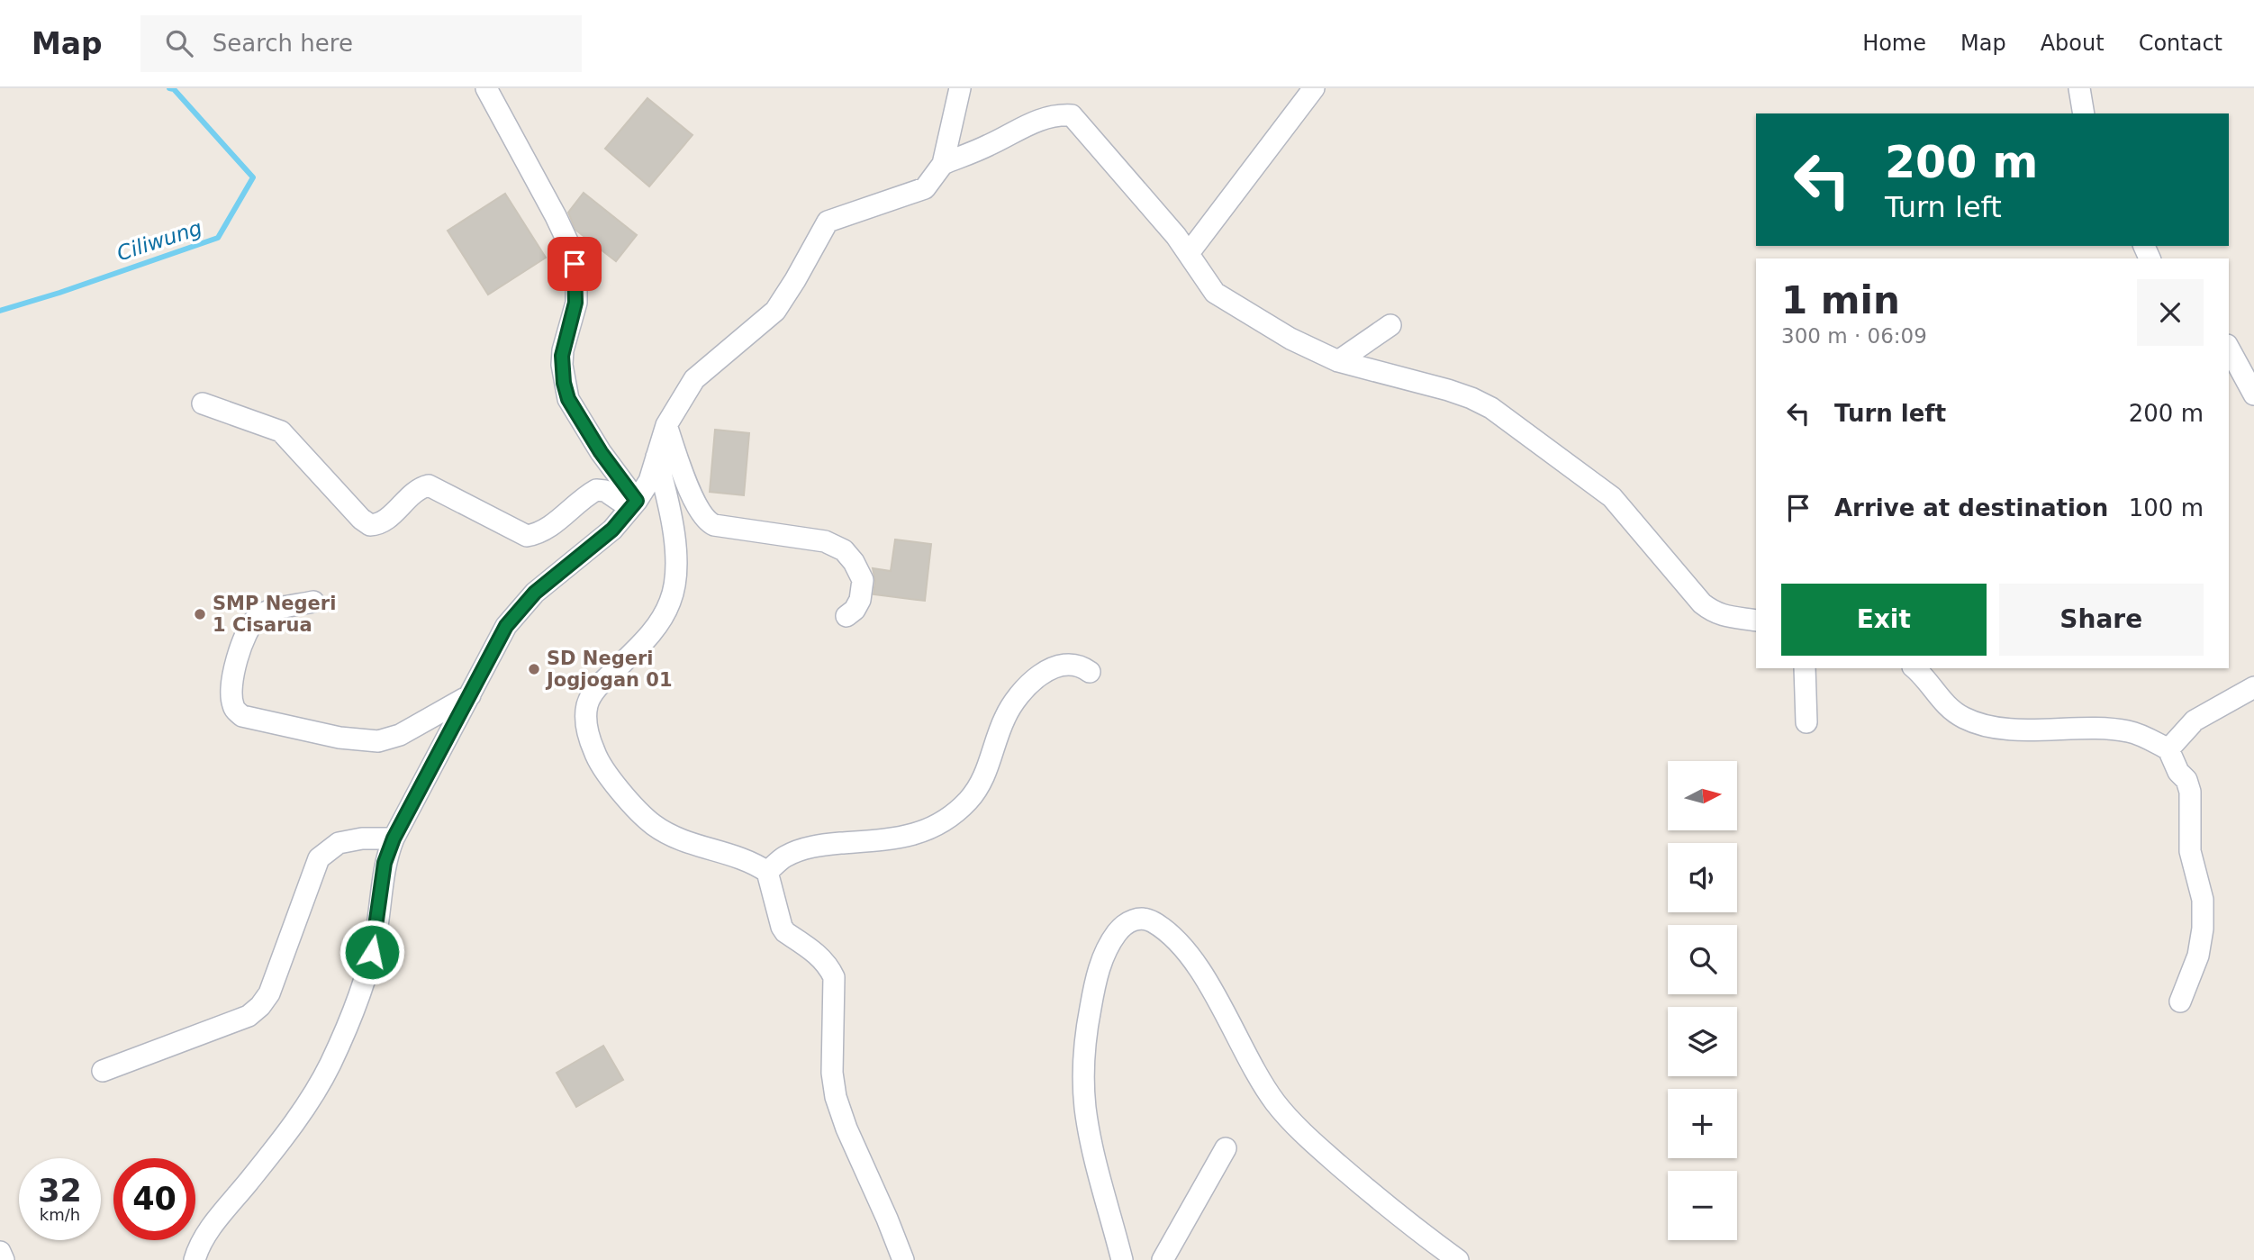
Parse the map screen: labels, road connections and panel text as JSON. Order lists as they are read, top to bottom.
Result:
{
  "water": ["Ciliwung"],
  "places": ["SMP Negeri 1 Cisarua", "SD Negeri Jogjogan 01"],
  "north": "right",
  "page": {
    "header": "Map",
    "search": "Search here",
    "nav": [
      "Home",
      "Map",
      "About",
      "Contact"
    ],
    "turn": ["200 m", "Turn left"],
    "heading": ["1 min", "300 m · 06:09"],
    "list": [
      {
        "name": "Turn left",
        "value": "200 m"
      },
      {
        "name": "Arrive at destination",
        "value": "100 m"
      }
    ],
    "buttons": ["Exit", "Share"],
    "map_buttons": ["+", "−"],
    "speed": "32 km/h",
    "limit": "40"
  }
}
